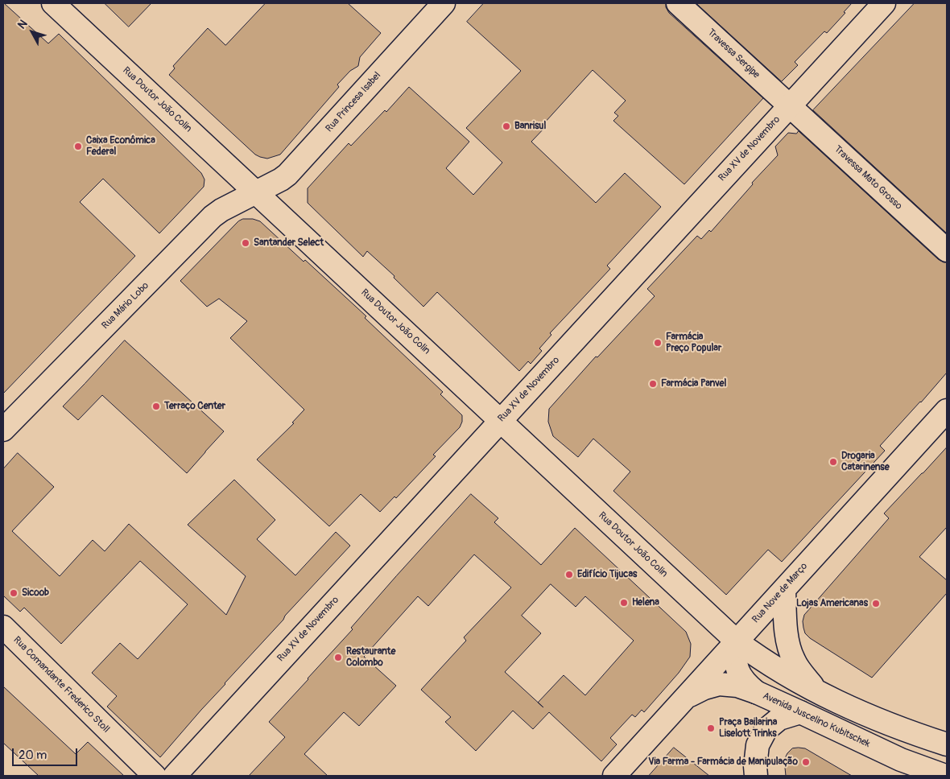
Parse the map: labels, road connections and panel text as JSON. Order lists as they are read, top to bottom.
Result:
{
  "streets": {
    "main road": [
      "Travessa Sergipe",
      "Rua Doutor João Colin",
      "Rua Princesa Isabel",
      "Rua XV de Novembro",
      "Travessa Mato Grosso",
      "Rua Mário Lobo",
      "Rua Nove de Março",
      "Rua Comandante Frederico Stoll",
      "Avenida Juscelino Kubitschek"
    ]
  },
  "crossings": [
    ["Travessa Sergipe", "Rua XV de Novembro"],
    ["Travessa Sergipe", "Travessa Mato Grosso"],
    ["Rua Doutor João Colin", "Rua Princesa Isabel"],
    ["Rua Doutor João Colin", "Rua XV de Novembro"],
    ["Rua Doutor João Colin", "Rua Mário Lobo"],
    ["Rua Doutor João Colin", "Rua Nove de Março"],
    ["Rua Princesa Isabel", "Rua Mário Lobo"],
    ["Rua XV de Novembro", "Travessa Mato Grosso"],
    ["Rua Nove de Março", "Avenida Juscelino Kubitschek"]
  ],
  "places": [
    "Banrisul",
    "Caixa Econômica Federal",
    "Santander Select",
    "Farmácia Preço Popular",
    "Farmácia Panvel",
    "Terraço Center",
    "Drogaria Catarinense",
    "Edifício Tijucas",
    "Sicoob",
    "Helena",
    "Lojas Americanas",
    "Restaurante Colombo",
    "Praça Bailarina Liselott Trinks",
    "Via Farma - Farmácia de Manipulação"
  ],
  "scale_bar": "20 m",
  "north": "top left"
}
